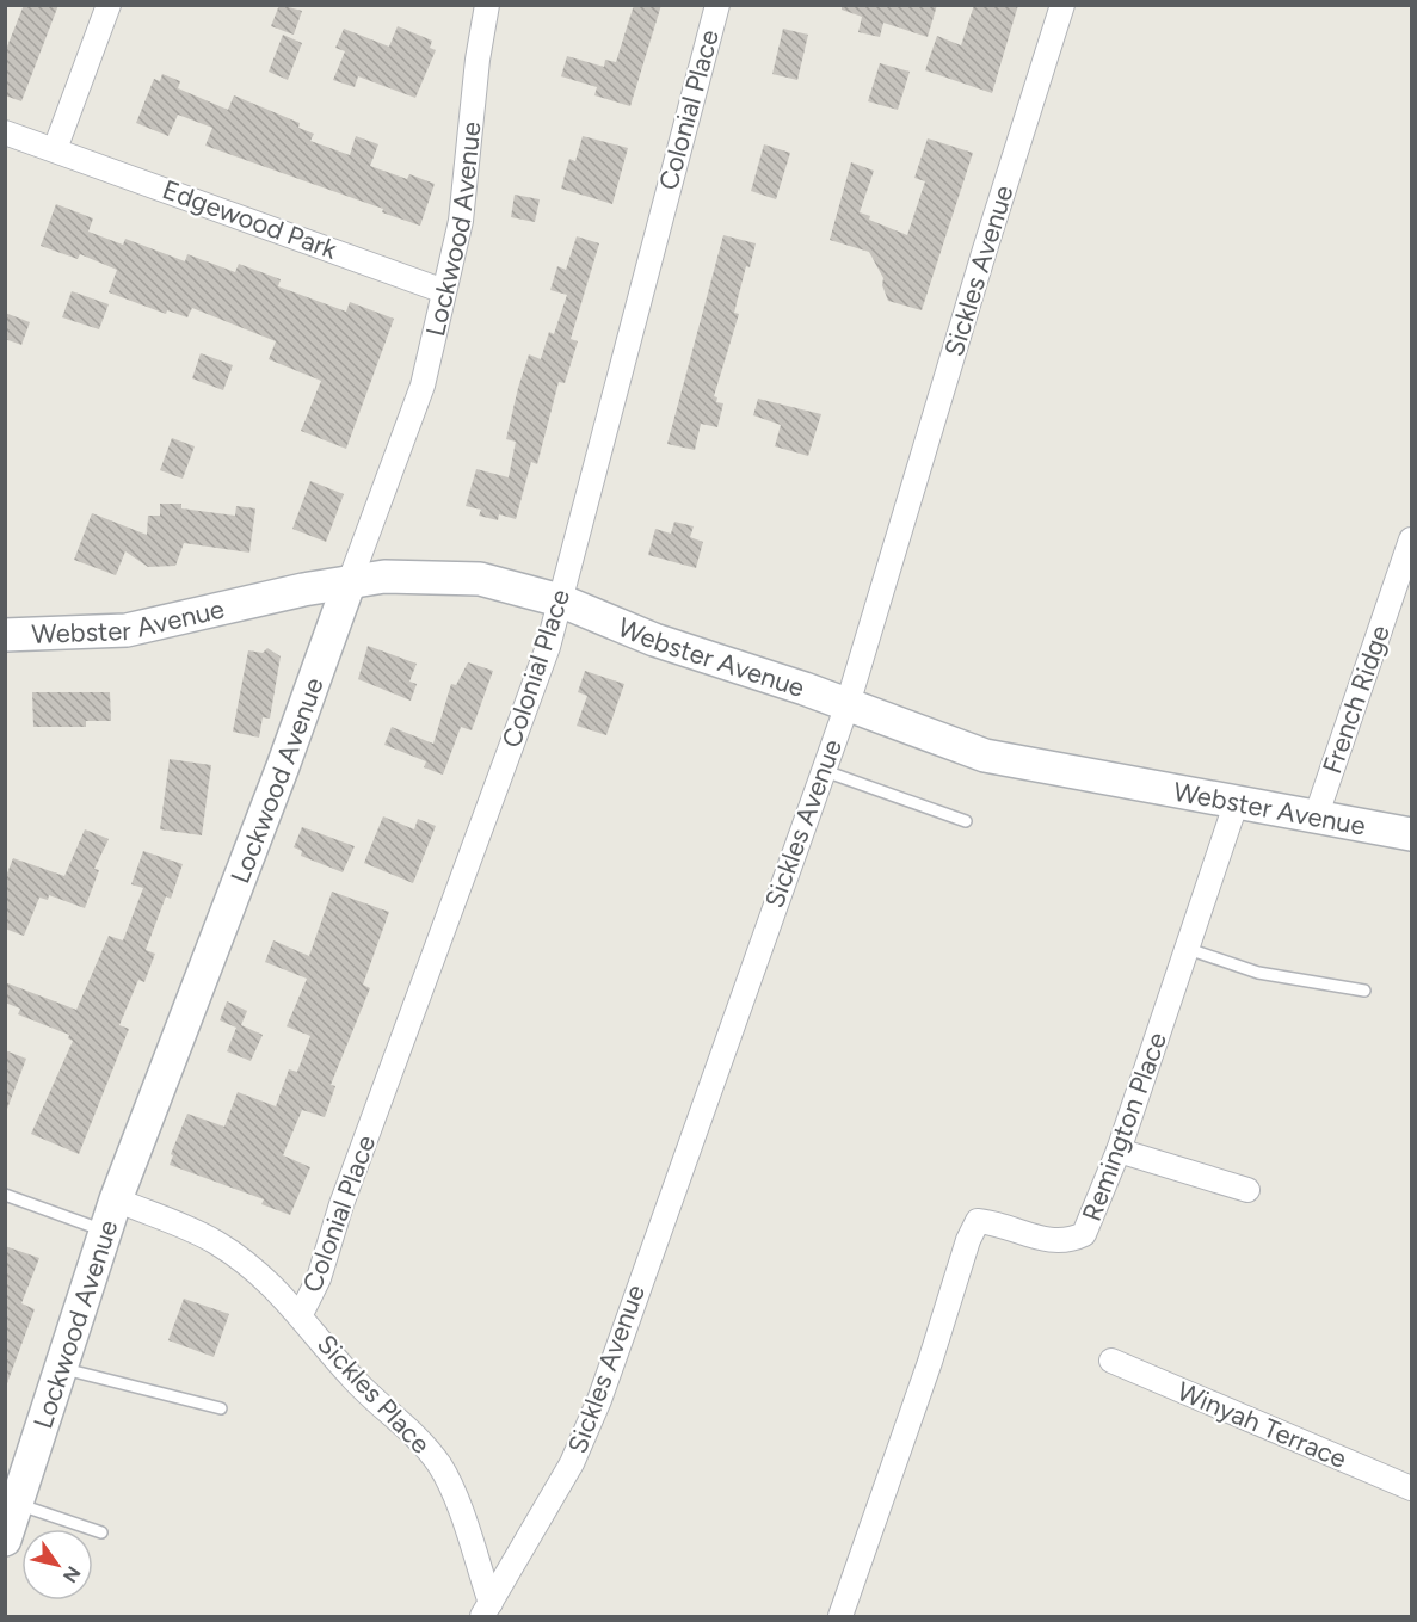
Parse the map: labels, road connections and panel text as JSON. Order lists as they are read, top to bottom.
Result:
{
  "streets": {
    "street": [
      "Colonial Place",
      "Edgewood Park",
      "Lockwood Avenue",
      "Sickles Avenue",
      "Webster Avenue",
      "French Ridge",
      "Remington Place",
      "Sickles Place",
      "Winyah Terrace"
    ]
  },
  "crossings": [
    ["Colonial Place", "Webster Avenue"],
    ["Colonial Place", "Sickles Place"],
    ["Edgewood Park", "Lockwood Avenue"],
    ["Lockwood Avenue", "Webster Avenue"],
    ["Lockwood Avenue", "Sickles Place"],
    ["Sickles Avenue", "Webster Avenue"],
    ["Sickles Avenue", "Sickles Place"],
    ["Webster Avenue", "French Ridge"],
    ["Webster Avenue", "Remington Place"]
  ],
  "north": "bottom right"
}
